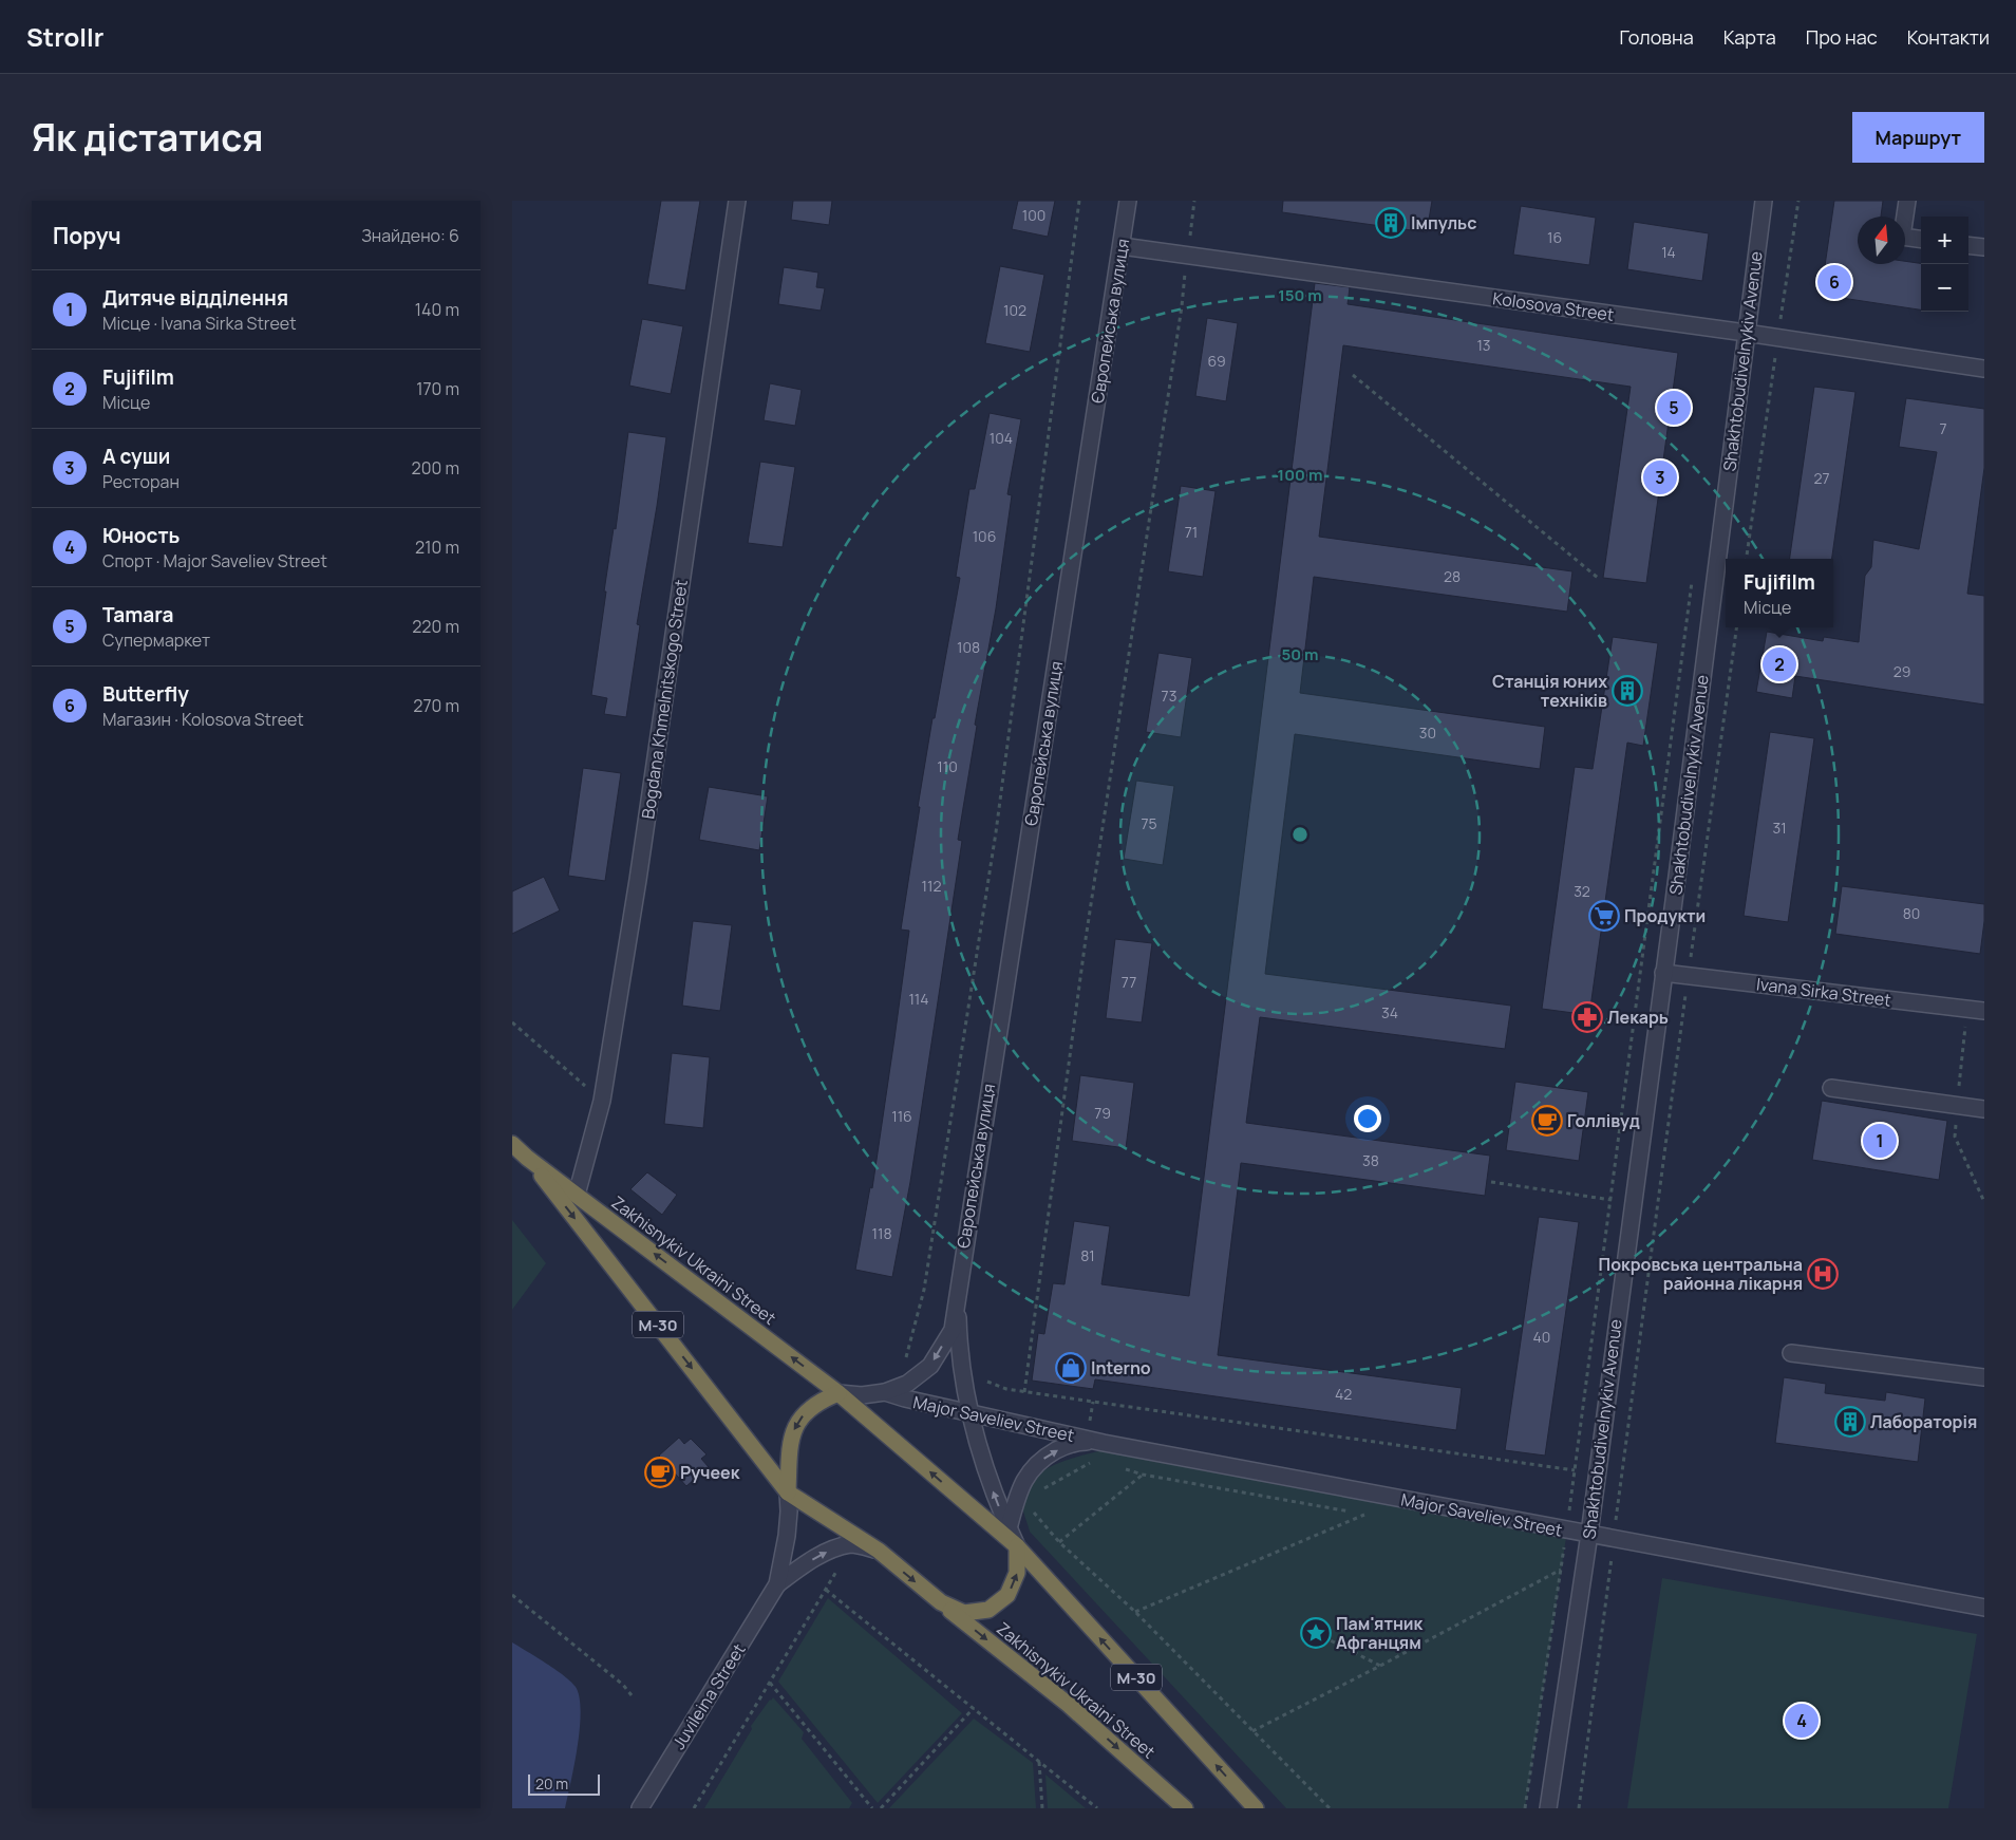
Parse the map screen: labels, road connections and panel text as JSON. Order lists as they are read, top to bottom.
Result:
{
  "streets": {
    "highway": ["Zakhisnykiv Ukraini Street", "М-30"],
    "street": [
      "Kolosova Street",
      "Європейська вулиця",
      "Shakhtobudivelnykiv Avenue",
      "Bogdana Khmelnitskogo Street",
      "Ivana Sirka Street",
      "Major Saveliev Street",
      "Juvileina Street"
    ]
  },
  "crossings": [
    ["Kolosova Street", "Європейська вулиця"],
    ["Kolosova Street", "Shakhtobudivelnykiv Avenue"],
    ["Європейська вулиця", "Zakhisnykiv Ukraini Street"],
    ["Європейська вулиця", "М-30"],
    ["Європейська вулиця", "Major Saveliev Street"],
    ["Shakhtobudivelnykiv Avenue", "Ivana Sirka Street"],
    ["Shakhtobudivelnykiv Avenue", "Major Saveliev Street"],
    ["Bogdana Khmelnitskogo Street", "Zakhisnykiv Ukraini Street"],
    ["Zakhisnykiv Ukraini Street", "М-30"],
    ["Zakhisnykiv Ukraini Street", "Juvileina Street"],
    ["М-30", "Juvileina Street"]
  ],
  "places": {
    "building": ["Імпульс", "Станція юних техніків", "Лабораторія"],
    "supermarket": ["Продукти"],
    "pharmacy": ["Лекарь"],
    "cafe": ["Голлівуд", "Ручеек"],
    "hospital": ["Покровська центральна районна лікарня"],
    "shop": ["Interno"],
    "place": ["Пам'ятник Афганцям"]
  },
  "house_numbers": [
    "100",
    "16",
    "14",
    "102",
    "13",
    "69",
    "7",
    "104",
    "27",
    "71",
    "106",
    "28",
    "108",
    "29",
    "73",
    "30",
    "110",
    "75",
    "31",
    "112",
    "32",
    "80",
    "77",
    "114",
    "34",
    "79",
    "116",
    "38",
    "118",
    "81",
    "40",
    "42"
  ],
  "scale_bar": "20 m",
  "north": "top",
  "page": {
    "header": "Strollr",
    "nav": [
      "Головна",
      "Карта",
      "Про нас",
      "Контакти"
    ],
    "title": "Як дістатися",
    "buttons": "Маршрут",
    "heading": ["Поруч", "Знайдено: 6"],
    "map_buttons": ["+", "−"],
    "pins": [
      "6",
      "5",
      "3",
      "2",
      "1",
      "4"
    ],
    "list": [
      {
        "mark": "1",
        "name": "Дитяче відділення",
        "note": "Місце · Ivana Sirka Street",
        "value": "140 m"
      },
      {
        "mark": "2",
        "name": "Fujifilm",
        "note": "Місце",
        "value": "170 m"
      },
      {
        "mark": "3",
        "name": "А суши",
        "note": "Ресторан",
        "value": "200 m"
      },
      {
        "mark": "4",
        "name": "Юность",
        "note": "Спорт · Major Saveliev Street",
        "value": "210 m"
      },
      {
        "mark": "5",
        "name": "Tamara",
        "note": "Супермаркет",
        "value": "220 m"
      },
      {
        "mark": "6",
        "name": "Butterfly",
        "note": "Магазин · Kolosova Street",
        "value": "270 m"
      }
    ],
    "popup": ["Fujifilm", "Місце"],
    "scale": "20 m"
  },
  "rings": ["150 m", "100 m", "50 m"]
}
